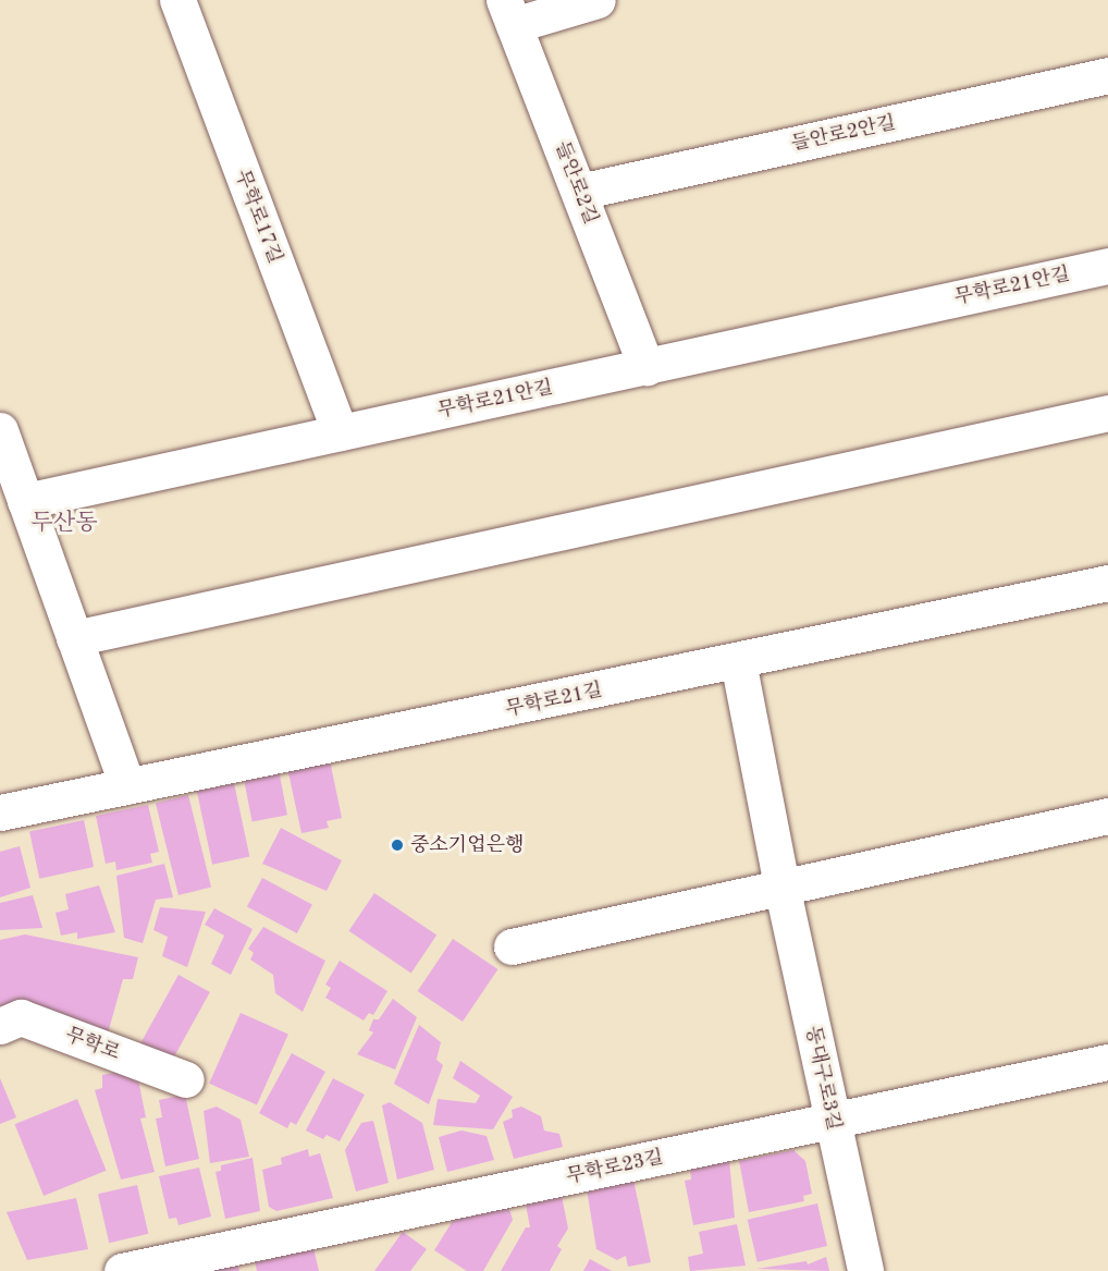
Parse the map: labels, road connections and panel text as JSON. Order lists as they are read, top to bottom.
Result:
{
  "streets": {
    "street": [
      "들안로2안길",
      "들안로2길",
      "무학로17길",
      "무학로21안길",
      "무학로21길",
      "무학로",
      "동대구로3길",
      "무학로23길"
    ]
  },
  "crossings": [
    ["들안로2안길", "들안로2길"],
    ["들안로2길", "무학로21안길"],
    ["무학로17길", "무학로21안길"],
    ["무학로21길", "동대구로3길"],
    ["동대구로3길", "무학로23길"]
  ],
  "districts": ["두산동"],
  "places": ["중소기업은행"]
}
